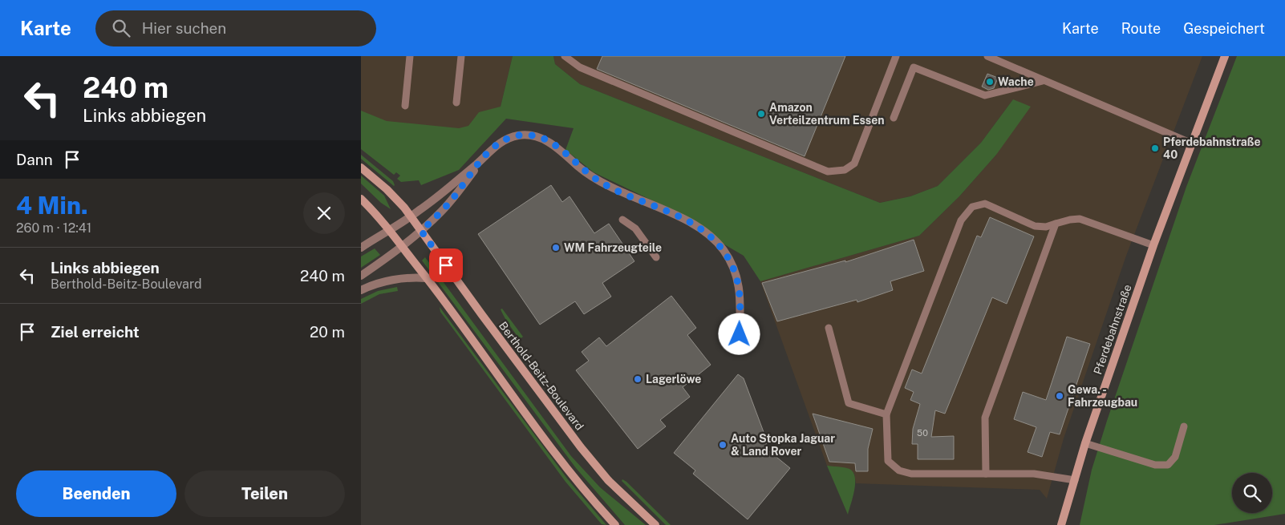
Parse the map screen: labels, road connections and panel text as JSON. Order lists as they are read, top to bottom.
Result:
{
  "streets": {
    "main road": ["Pferdebahnstraße", "Berthold-Beitz-Boulevard"]
  },
  "places": [
    "Wache",
    "Amazon Verteilzentrum Essen",
    "Pferdebahnstraße 40",
    "WM Fahrzeugteile",
    "Lagerlöwe",
    "Gewa. - Fahrzeugbau",
    "Auto Stopka Jaguar & Land Rover"
  ],
  "house_numbers": ["50"],
  "page": {
    "header": "Karte",
    "search": "Hier suchen",
    "nav": ["Karte", "Route", "Gespeichert"],
    "turn": ["240 m", "Links abbiegen"],
    "then": "Dann",
    "heading": ["4 Min.", "260 m · 12:41"],
    "list": [
      {
        "name": "Links abbiegen",
        "note": "Berthold-Beitz-Boulevard",
        "value": "240 m"
      },
      {
        "name": "Ziel erreicht",
        "value": "20 m"
      }
    ],
    "buttons": ["Beenden", "Teilen"]
  }
}
